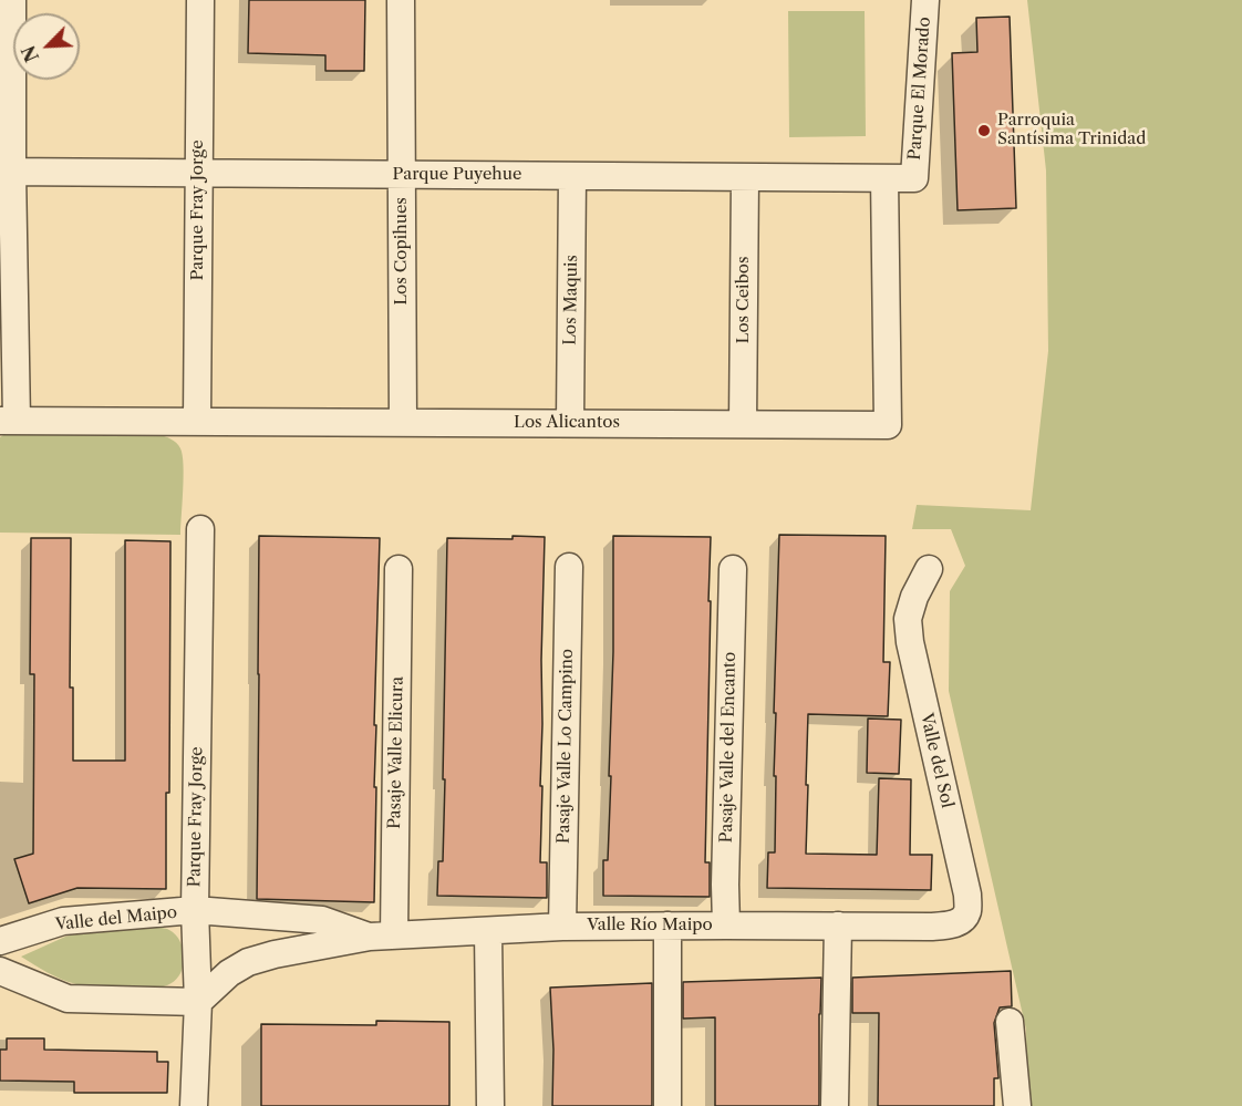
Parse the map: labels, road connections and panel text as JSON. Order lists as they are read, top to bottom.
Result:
{
  "streets": {
    "street": [
      "Parque El Morado",
      "Parque Puyehue",
      "Parque Fray Jorge",
      "Los Copihues",
      "Los Maquis",
      "Los Ceibos",
      "Los Alicantos",
      "Pasaje Valle Lo Campino",
      "Pasaje Valle del Encanto",
      "Pasaje Valle Elicura",
      "Valle del Sol",
      "Valle del Maipo",
      "Valle Río Maipo"
    ]
  },
  "crossings": [
    ["Parque El Morado", "Parque Puyehue"],
    ["Parque Puyehue", "Parque Fray Jorge"],
    ["Parque Puyehue", "Los Copihues"],
    ["Parque Puyehue", "Los Maquis"],
    ["Parque Puyehue", "Los Ceibos"],
    ["Parque Puyehue", "Los Alicantos"],
    ["Parque Fray Jorge", "Los Alicantos"],
    ["Parque Fray Jorge", "Valle del Maipo"],
    ["Parque Fray Jorge", "Valle Río Maipo"],
    ["Los Copihues", "Los Alicantos"],
    ["Los Maquis", "Los Alicantos"],
    ["Los Ceibos", "Los Alicantos"],
    ["Pasaje Valle Lo Campino", "Valle Río Maipo"],
    ["Pasaje Valle del Encanto", "Valle Río Maipo"],
    ["Pasaje Valle Elicura", "Valle Río Maipo"],
    ["Valle del Sol", "Valle Río Maipo"],
    ["Valle del Maipo", "Valle Río Maipo"]
  ],
  "places": ["Parroquia Santísima Trinidad"],
  "north": "bottom left"
}
